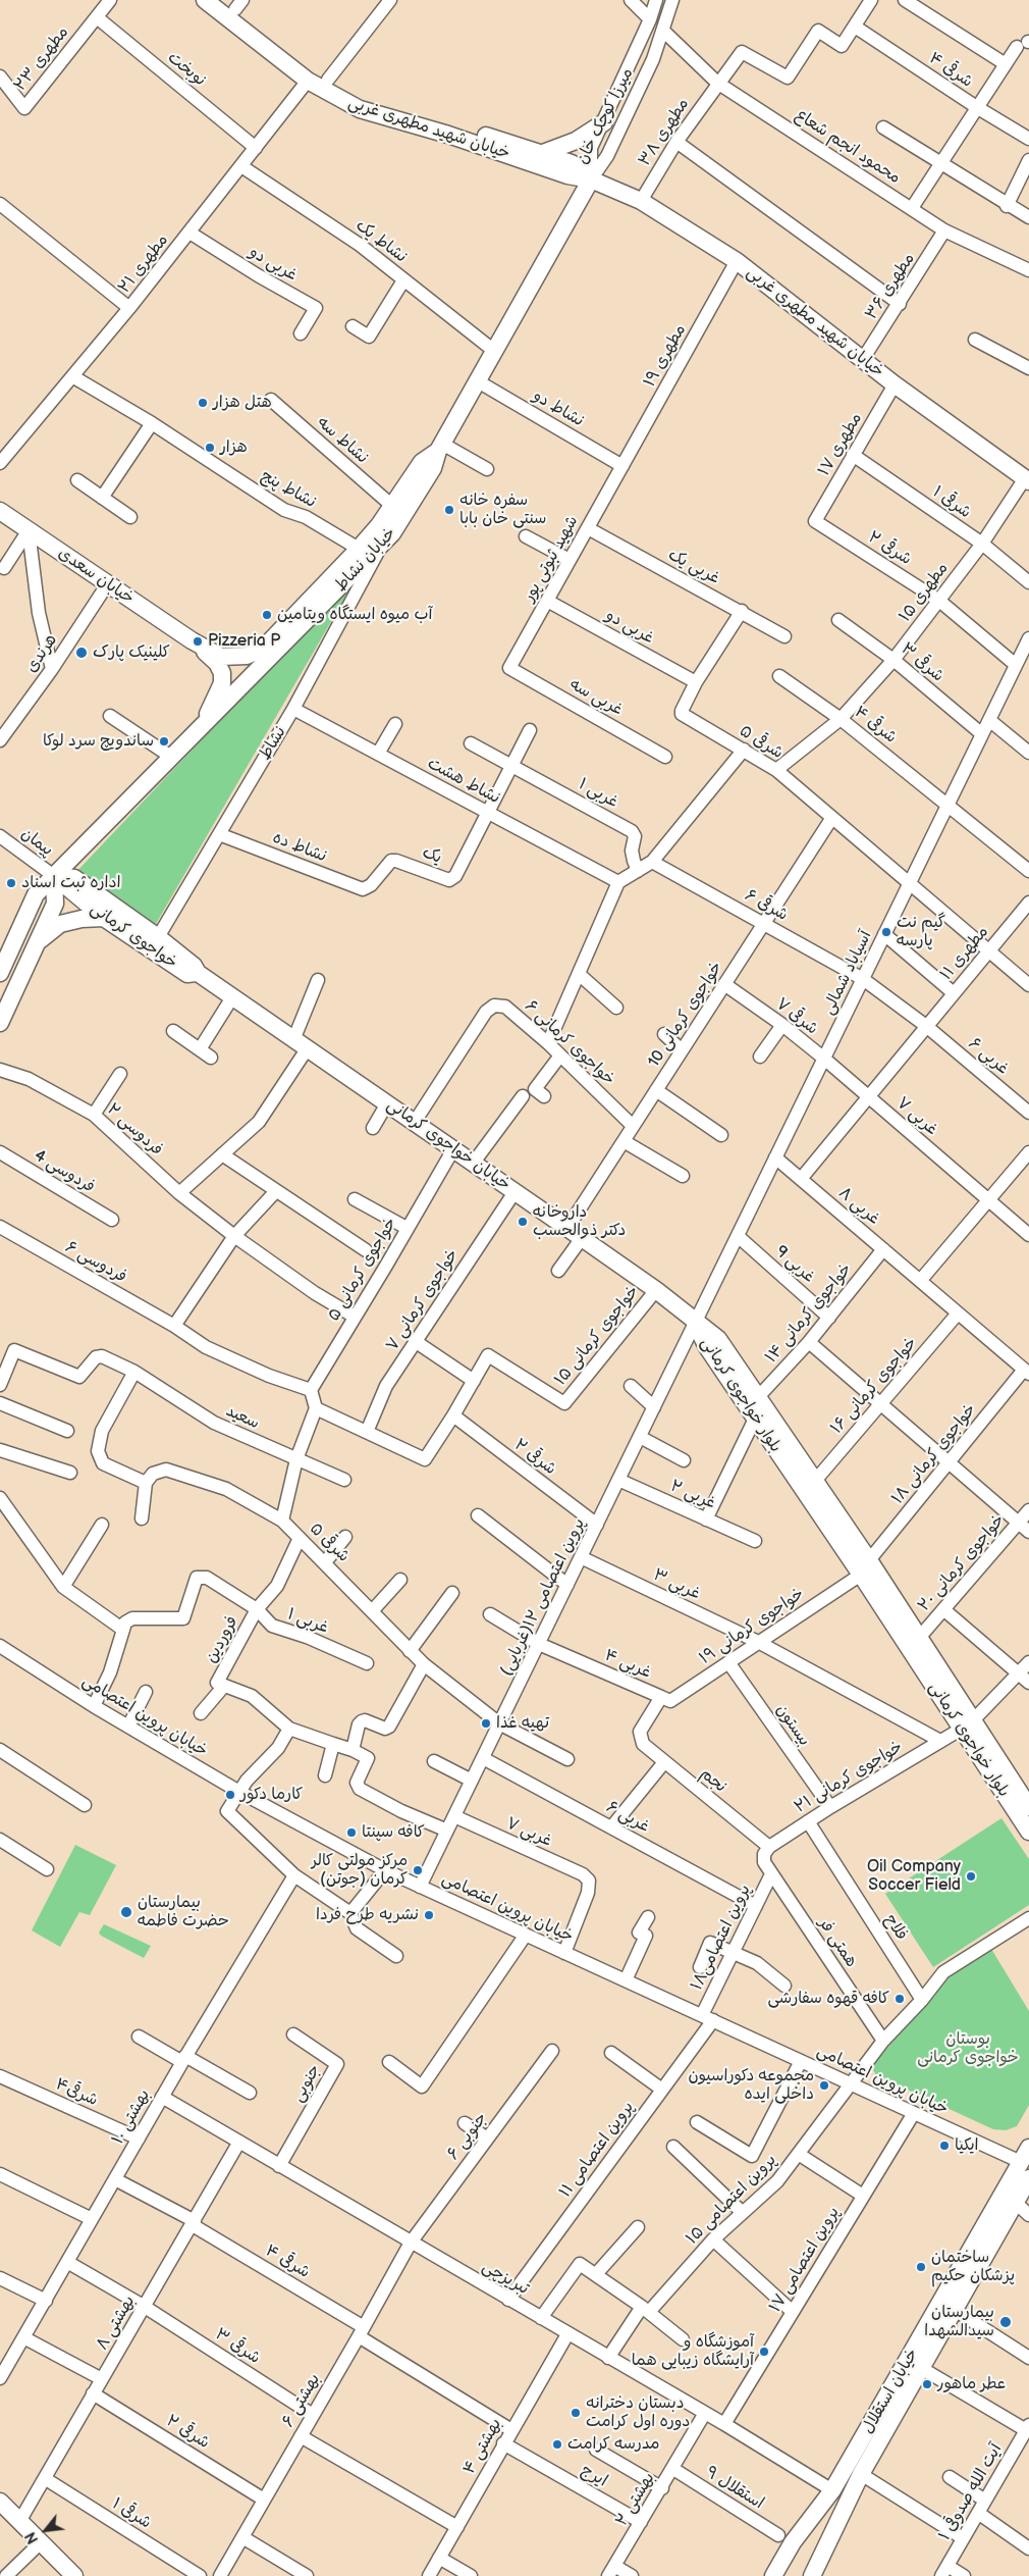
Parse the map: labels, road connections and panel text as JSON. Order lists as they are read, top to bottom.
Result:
{
  "streets": {
    "main road": [
      "خیابان شهید مطهری غربی",
      "خیابان نشاط",
      "خیابان سعدی",
      "خواجوی کرمانی",
      "خیابان خواجوی کرمانی",
      "بلوار خواجوی کرمانی",
      "خیابان استقلال"
    ],
    "street": [
      "مطهری ۲۳",
      "نوبخت",
      "شرقی ۴",
      "میرزا کوچک خان",
      "مطهری ۳۸",
      "محمود انجم شعاع",
      "نشاط یک",
      "مطهری ۲۱",
      "غربی دو",
      "مطهری ۳۶",
      "مطهری ۱۹",
      "نشاط دو",
      "نشاط سه",
      "مطهری ۱۷",
      "نشاط پنج",
      "شرقی ۱",
      "شرقی ۲",
      "شهید ثبوتی پور",
      "غربی یک",
      "مطهری ۱۵",
      "هرندی",
      "شرقی ۳",
      "غربی سه",
      "شرقی ۵",
      "نشاط",
      "نشاط هشت",
      "غربی ۱",
      "پیمان",
      "نشاط ده",
      "یک",
      "شرقی ۶",
      "مطهری ۱۱",
      "آسیاباد شمالی",
      "خواجوی کرمانی 10",
      "شرقی ۷",
      "خواجوی کرمانی ۶",
      "۶ غربی",
      "۷ غربی",
      "فردوسی ۲",
      "فردوسی 4",
      "۸ غربی",
      "فردوسی ۶",
      "غربی 9",
      "خواجوی کرمانی ۵",
      "خواجوی کرمانی ۷",
      "خواجوی کرمانی ۱۴",
      "خواجوی کرمانی ۱۵",
      "خواجوی کرمانی ۱۶",
      "سعید",
      "خواجوی کرمانی ۱۸",
      "غربی ۲",
      "خواجوی کرمانی ۲۰",
      "غربی ۳",
      "پروین اعتصامی ۱۲(غربایی)",
      "خواجوی کرمانی ۱۹",
      "فروردین",
      "غربی ۴",
      "خیابان پروین اعتصامی",
      "بیستون",
      "خواجوی کرمانی ۲۱",
      "نجم",
      "غربی ۶",
      "غربی ۷",
      "فلاح",
      "پروین اعتصامی۱۸",
      "همتی فر",
      "جنوبی",
      "شرقی۴",
      "بهشتی ۱۰",
      "جنوبی ۶",
      "پروین اعتصامی ۱۱",
      "پروین اعتصامی ۱۵",
      "پروین اعتصامی ۱۷",
      "تبریزچی",
      "بهشتی ۸",
      "بهشتی ۶",
      "بهشتی ۴",
      "ایرج",
      "استقلال ۹",
      "آیت الله صدوقی ۱",
      "بهشتی ۲"
    ]
  },
  "crossings": [
    ["مطهری ۲۳", "نوبخت"],
    ["نوبخت", "مطهری ۲۱"],
    ["شرقی ۴", "مطهری ۳۸"],
    ["شرقی ۴", "مطهری ۱۵"],
    ["شرقی ۴", "آسیاباد شمالی"],
    ["شرقی ۴", "بهشتی ۸"],
    ["شرقی ۴", "بهشتی ۶"],
    ["شرقی ۴", "بهشتی ۴"],
    ["میرزا کوچک خان", "خیابان شهید مطهری غربی"],
    ["میرزا کوچک خان", "محمود انجم شعاع"],
    ["میرزا کوچک خان", "خیابان نشاط"],
    ["خیابان شهید مطهری غربی", "مطهری ۳۸"],
    ["خیابان شهید مطهری غربی", "مطهری ۲۱"],
    ["خیابان شهید مطهری غربی", "مطهری ۳۶"],
    ["خیابان شهید مطهری غربی", "مطهری ۱۹"],
    ["خیابان شهید مطهری غربی", "مطهری ۱۷"],
    ["خیابان شهید مطهری غربی", "خیابان نشاط"],
    ["خیابان شهید مطهری غربی", "مطهری ۱۵"],
    ["مطهری ۳۸", "محمود انجم شعاع"],
    ["محمود انجم شعاع", "مطهری ۳۶"],
    ["نشاط یک", "مطهری ۲۱"],
    ["نشاط یک", "خیابان نشاط"],
    ["مطهری ۲۱", "غربی دو"],
    ["غربی دو", "شهید ثبوتی پور"],
    ["غربی دو", "شرقی ۵"],
    ["مطهری ۱۹", "نشاط دو"],
    ["مطهری ۱۹", "شهید ثبوتی پور"],
    ["نشاط دو", "شهید ثبوتی پور"],
    ["نشاط دو", "خیابان نشاط"],
    ["مطهری ۱۷", "شرقی ۱"],
    ["مطهری ۱۷", "شرقی ۲"],
    ["شرقی ۱", "مطهری ۱۵"],
    ["شرقی ۱", "بهشتی ۸"],
    ["شرقی ۲", "مطهری ۱۵"],
    ["شرقی ۲", "آسیاباد شمالی"],
    ["شرقی ۲", "پروین اعتصامی ۱۲(غربایی)"],
    ["شرقی ۲", "بهشتی ۸"],
    ["شرقی ۲", "بهشتی ۶"],
    ["شهید ثبوتی پور", "غربی یک"],
    ["شهید ثبوتی پور", "غربی سه"],
    ["خیابان نشاط", "نشاط"],
    ["خیابان نشاط", "پیمان"],
    ["خیابان نشاط", "خواجوی کرمانی"],
    ["غربی یک", "شرقی ۵"],
    ["خیابان سعدی", "هرندی"],
    ["مطهری ۱۵", "شرقی ۳"],
    ["مطهری ۱۵", "شرقی ۵"],
    ["شرقی ۳", "آسیاباد شمالی"],
    ["شرقی ۳", "بهشتی ۸"],
    ["شرقی ۳", "بهشتی ۶"],
    ["شرقی ۵", "مطهری ۱۱"],
    ["شرقی ۵", "آسیاباد شمالی"],
    ["شرقی ۵", "خواجوی کرمانی 10"],
    ["شرقی ۵", "پروین اعتصامی ۱۲(غربایی)"],
    ["شرقی ۵", "فروردین"],
    ["نشاط", "نشاط هشت"],
    ["نشاط", "نشاط ده"],
    ["نشاط", "خواجوی کرمانی"],
    ["نشاط هشت", "یک"],
    ["غربی ۱", "فروردین"],
    ["پیمان", "خواجوی کرمانی"],
    ["نشاط ده", "یک"],
    ["شرقی ۶", "مطهری ۱۱"],
    ["شرقی ۶", "آسیاباد شمالی"],
    ["شرقی ۶", "خواجوی کرمانی 10"],
    ["شرقی ۶", "۶ غربی"],
    ["خواجوی کرمانی", "خیابان خواجوی کرمانی"],
    ["مطهری ۱۱", "۶ غربی"],
    ["مطهری ۱۱", "۷ غربی"],
    ["مطهری ۱۱", "۸ غربی"],
    ["آسیاباد شمالی", "شرقی ۷"],
    ["آسیاباد شمالی", "۷ غربی"],
    ["آسیاباد شمالی", "خیابان خواجوی کرمانی"],
    ["آسیاباد شمالی", "۸ غربی"],
    ["آسیاباد شمالی", "غربی 9"],
    ["آسیاباد شمالی", "بلوار خواجوی کرمانی"],
    ["آسیاباد شمالی", "پروین اعتصامی ۱۲(غربایی)"],
    ["خواجوی کرمانی 10", "شرقی ۷"],
    ["خواجوی کرمانی 10", "خواجوی کرمانی ۶"],
    ["خواجوی کرمانی 10", "خیابان خواجوی کرمانی"],
    ["شرقی ۷", "۷ غربی"],
    ["خواجوی کرمانی ۶", "خیابان خواجوی کرمانی"],
    ["فردوسی ۲", "خواجوی کرمانی ۵"],
    ["خیابان خواجوی کرمانی", "خواجوی کرمانی ۵"],
    ["خیابان خواجوی کرمانی", "خواجوی کرمانی ۷"],
    ["خیابان خواجوی کرمانی", "خواجوی کرمانی ۱۵"],
    ["خیابان خواجوی کرمانی", "بلوار خواجوی کرمانی"],
    ["خیابان خواجوی کرمانی", "پروین اعتصامی ۱۲(غربایی)"],
    ["۸ غربی", "خواجوی کرمانی ۱۴"],
    ["۸ غربی", "خواجوی کرمانی ۱۶"],
    ["۸ غربی", "خواجوی کرمانی ۱۸"],
    ["فردوسی ۶", "خواجوی کرمانی ۵"],
    ["غربی 9", "خواجوی کرمانی ۱۴"],
    ["خواجوی کرمانی ۱۴", "بلوار خواجوی کرمانی"],
    ["خواجوی کرمانی ۱۶", "بلوار خواجوی کرمانی"],
    ["بلوار خواجوی کرمانی", "خواجوی کرمانی ۱۸"],
    ["بلوار خواجوی کرمانی", "خواجوی کرمانی ۲۰"],
    ["بلوار خواجوی کرمانی", "پروین اعتصامی ۱۲(غربایی)"],
    ["بلوار خواجوی کرمانی", "خواجوی کرمانی ۱۹"],
    ["بلوار خواجوی کرمانی", "خواجوی کرمانی ۲۱"],
    ["خواجوی کرمانی ۱۸", "خواجوی کرمانی ۱۹"],
    ["غربی ۲", "پروین اعتصامی ۱۲(غربایی)"],
    ["غربی ۳", "پروین اعتصامی ۱۲(غربایی)"],
    ["غربی ۳", "خواجوی کرمانی ۱۹"],
    ["غربی ۳", "خواجوی کرمانی ۲۱"],
    ["پروین اعتصامی ۱۲(غربایی)", "غربی ۴"],
    ["پروین اعتصامی ۱۲(غربایی)", "خیابان پروین اعتصامی"],
    ["پروین اعتصامی ۱۲(غربایی)", "غربی ۶"],
    ["پروین اعتصامی ۱۲(غربایی)", "غربی ۷"],
    ["خواجوی کرمانی ۱۹", "غربی ۴"],
    ["خواجوی کرمانی ۱۹", "بیستون"],
    ["غربی ۴", "نجم"],
    ["خیابان پروین اعتصامی", "غربی ۷"],
    ["خیابان پروین اعتصامی", "پروین اعتصامی۱۸"],
    ["خیابان پروین اعتصامی", "پروین اعتصامی ۱۱"],
    ["خیابان پروین اعتصامی", "پروین اعتصامی ۱۵"],
    ["خیابان پروین اعتصامی", "پروین اعتصامی ۱۷"],
    ["خیابان پروین اعتصامی", "خیابان استقلال"],
    ["بیستون", "خواجوی کرمانی ۲۱"],
    ["خواجوی کرمانی ۲۱", "نجم"],
    ["خواجوی کرمانی ۲۱", "فلاح"],
    ["خواجوی کرمانی ۲۱", "همتی فر"],
    ["نجم", "همتی فر"],
    ["غربی ۶", "پروین اعتصامی۱۸"],
    ["فلاح", "پروین اعتصامی ۱۵"],
    ["پروین اعتصامی۱۸", "همتی فر"],
    ["پروین اعتصامی۱۸", "پروین اعتصامی ۱۱"],
    ["همتی فر", "پروین اعتصامی ۱۵"],
    ["جنوبی", "تبریزچی"],
    ["شرقی۴", "بهشتی ۱۰"],
    ["بهشتی ۱۰", "تبریزچی"],
    ["جنوبی ۶", "تبریزچی"],
    ["جنوبی ۶", "بهشتی ۶"],
    ["پروین اعتصامی ۱۱", "تبریزچی"],
    ["پروین اعتصامی ۱۷", "تبریزچی"],
    ["تبریزچی", "بهشتی ۸"],
    ["تبریزچی", "خیابان استقلال"],
    ["تبریزچی", "بهشتی ۶"],
    ["تبریزچی", "بهشتی ۴"],
    ["تبریزچی", "بهشتی ۲"],
    ["بهشتی ۴", "ایرج"],
    ["ایرج", "بهشتی ۲"],
    ["استقلال ۹", "بهشتی ۲"]
  ],
  "parks": ["بوستان خواجوی کرمانی"],
  "places": [
    "هتل هزار",
    "هزار",
    "سفره خانه سنتی خان بابا",
    "آب میوه ایستگاه ویتامین",
    "Pizzeria P",
    "کلینیک پارک",
    "ساندویچ سرد لوکا",
    "اداره ثبت اسناد",
    "گیم نت پارسه",
    "داروخانه دکتر ذوالحسب",
    "تهیه غذا",
    "کارما دکور",
    "کافه سپنتا",
    "مرکز مولتی کالر کرمان (جوتن)",
    "Oil Company Soccer Field",
    "بیمارستان حضرت فاطمه",
    "نشریه طرح فردا",
    "کافه قهوه سفارشی",
    "مجموعه دکوراسیون داخلی ایده",
    "ایکیا",
    "ساختمان پزشکان حکیم",
    "بیمارستان سیدالشهدا",
    "آموزشگاه و آرایشگاه زیبایی هما",
    "عطر ماهور",
    "دبستان دخترانه دوره اول کرامت",
    "مدرسه کرامت"
  ],
  "north": "bottom left"
}
